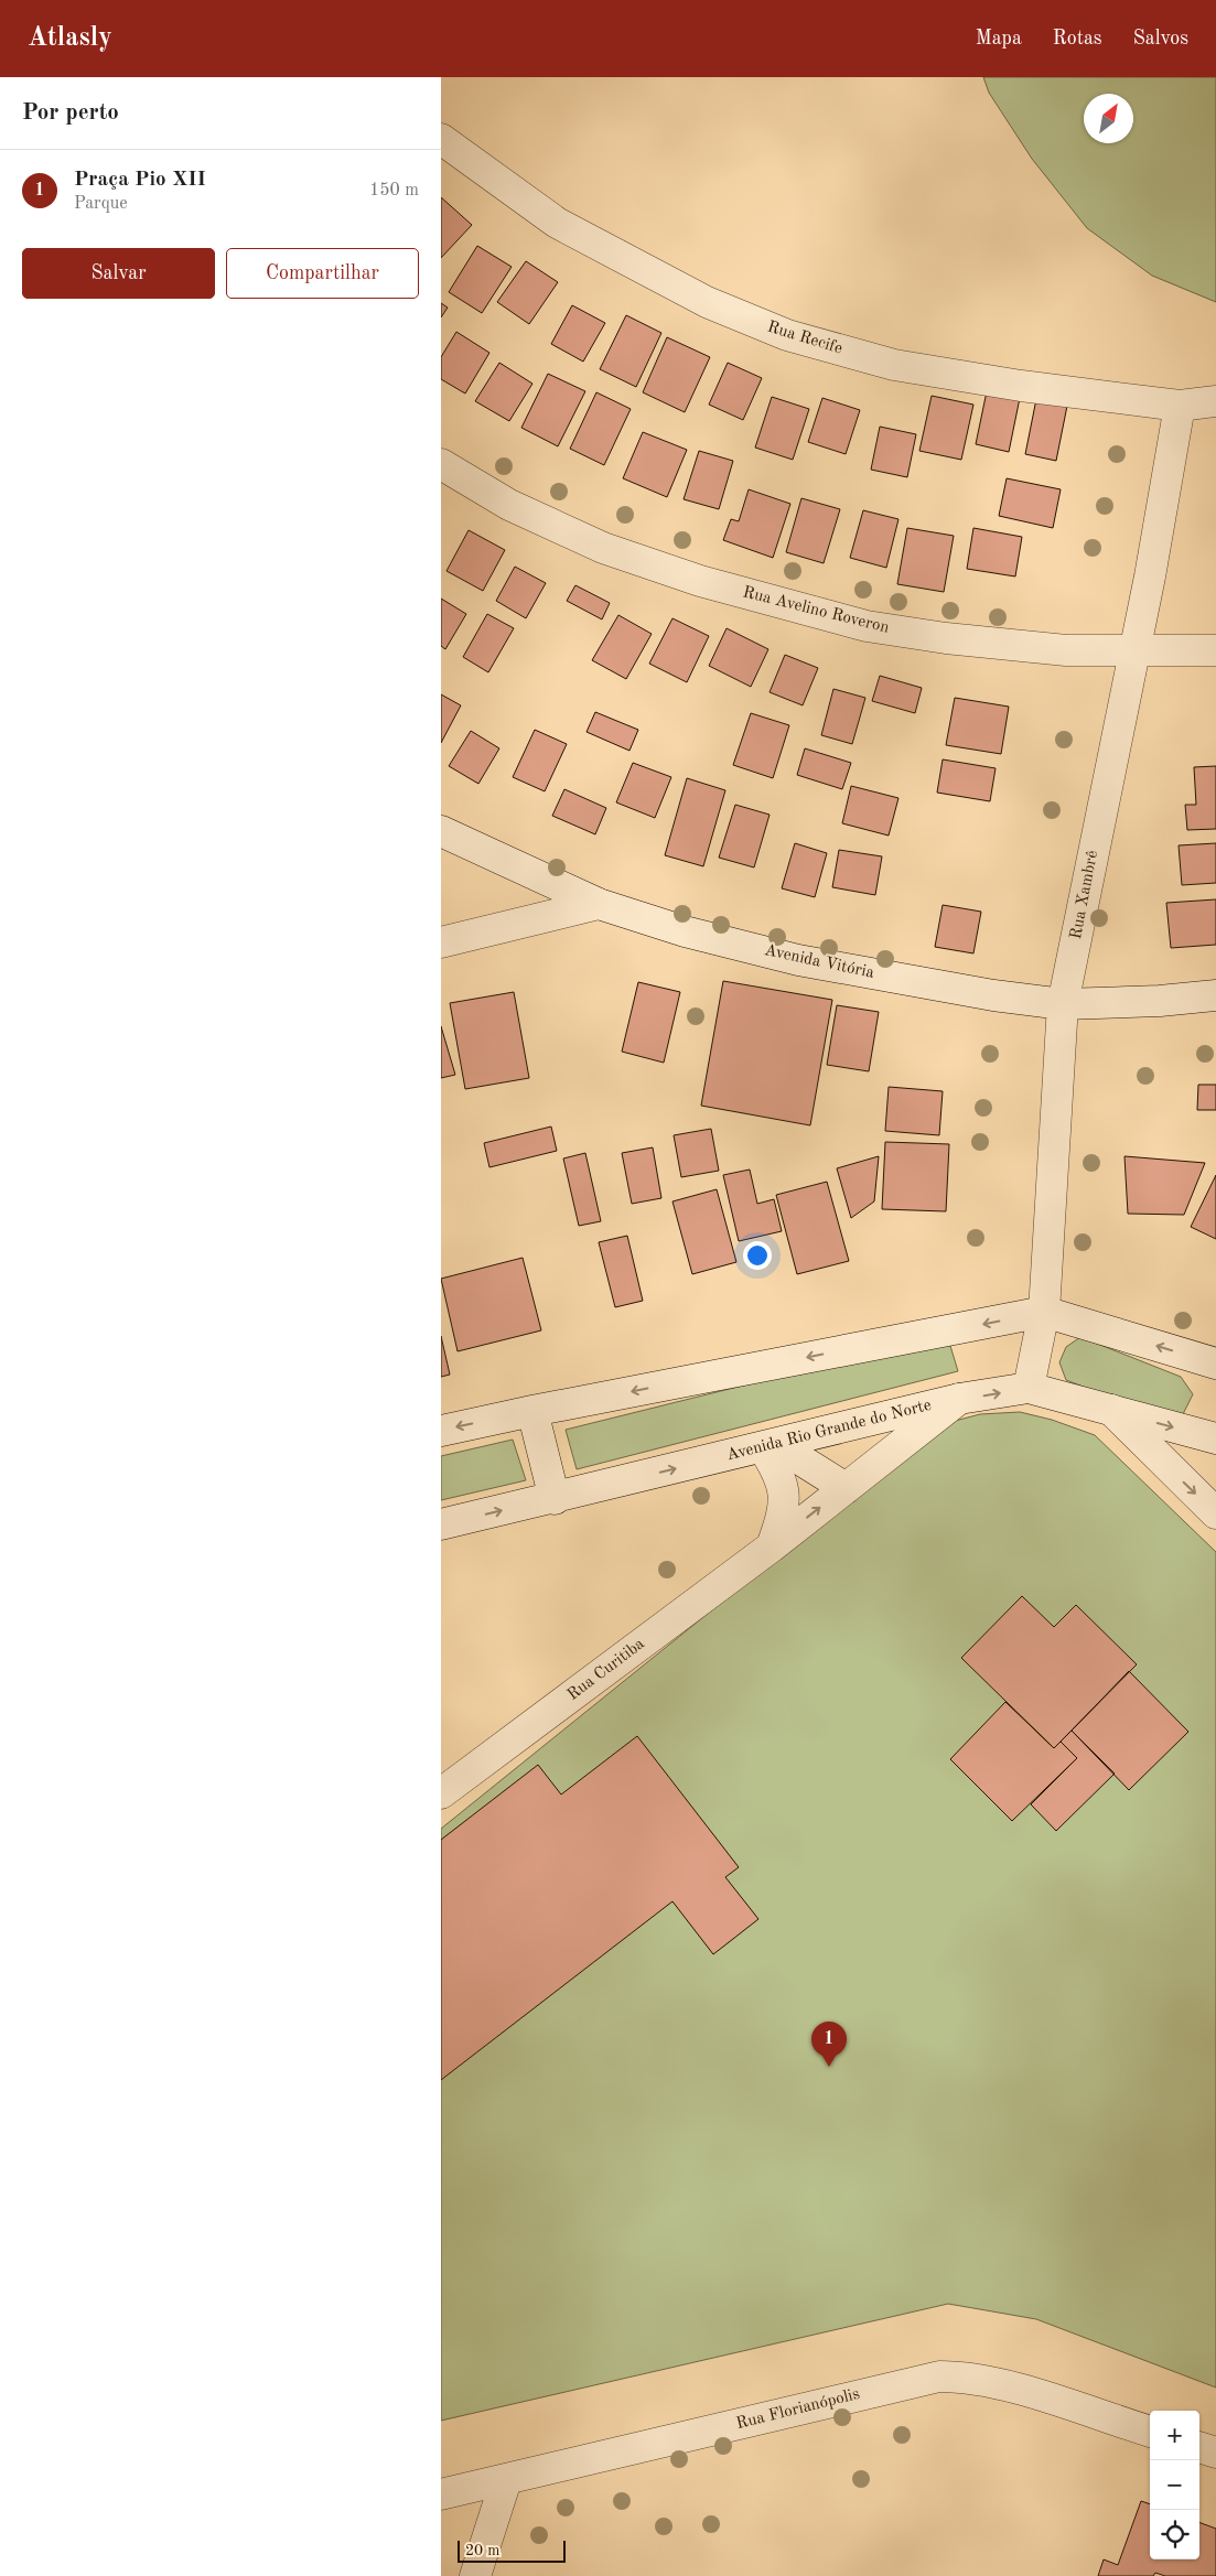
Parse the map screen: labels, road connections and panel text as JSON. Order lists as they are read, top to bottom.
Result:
{
  "streets": {
    "street": [
      "Rua Recife",
      "Rua Avelino Roveron",
      "Rua Xambrê",
      "Avenida Vitória",
      "Avenida Rio Grande do Norte",
      "Rua Curitiba",
      "Rua Florianópolis"
    ]
  },
  "crossings": [
    ["Rua Recife", "Rua Xambrê"],
    ["Rua Avelino Roveron", "Rua Xambrê"],
    ["Rua Xambrê", "Avenida Vitória"],
    ["Rua Xambrê", "Avenida Rio Grande do Norte"],
    ["Avenida Rio Grande do Norte", "Rua Curitiba"]
  ],
  "scale_bar": "20 m",
  "north": "top right",
  "page": {
    "header": "Atlasly",
    "nav": ["Mapa", "Rotas", "Salvos"],
    "heading": "Por perto",
    "list": [
      {
        "mark": "1",
        "name": "Praça Pio XII",
        "note": "Parque",
        "value": "150 m"
      }
    ],
    "buttons": ["Salvar", "Compartilhar"],
    "pins": "1",
    "map_buttons": ["+", "−"],
    "scale": "20 m"
  }
}
